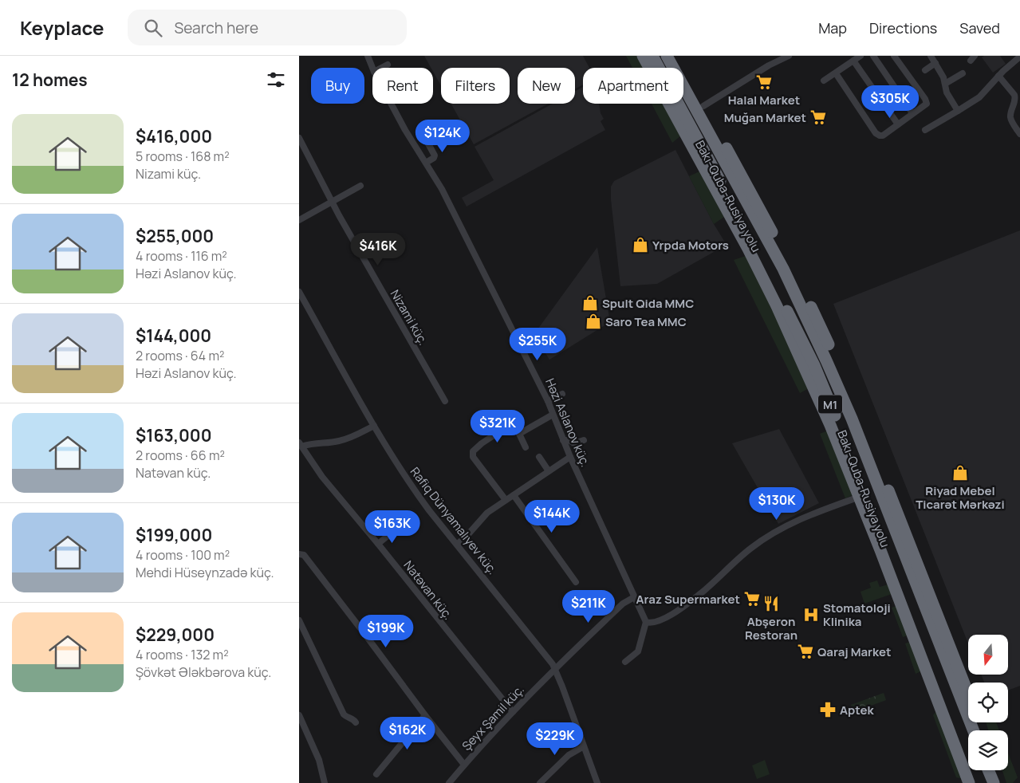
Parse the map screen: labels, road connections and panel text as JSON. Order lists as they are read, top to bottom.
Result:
{
  "streets": {
    "highway": ["Bakı-Quba-Rusiya yolu", "M1"],
    "street": [
      "Nizami küç.",
      "Həzi Aslanov küç.",
      "Rafiq Dünyamalıyev küç.",
      "Natəvan küç.",
      "Şeyx Şamil küç."
    ]
  },
  "crossings": [
    ["Həzi Aslanov küç.", "Şeyx Şamil küç."],
    ["Rafiq Dünyamalıyev küç.", "Şeyx Şamil küç."],
    ["Natəvan küç.", "Şeyx Şamil küç."]
  ],
  "places": {
    "supermarket": [
      "Halal Market",
      "Muğan Market",
      "Araz Supermarket",
      "Qaraj Market"
    ],
    "shop": [
      "Yrpda Motors",
      "Spult Qida MMC",
      "Saro Tea MMC",
      "Riyad Mebel Ticarət Mərkəzi"
    ],
    "restaurant": ["Abşeron Restoran"],
    "hospital": ["Stomatoloji Klinika"],
    "pharmacy": ["Aptek"]
  },
  "north": "bottom",
  "page": {
    "header": "Keyplace",
    "search": "Search here",
    "nav": ["Map", "Directions", "Saved"],
    "heading": "12 homes",
    "chip": [
      "Buy",
      "Rent",
      "Filters",
      "New",
      "Apartment"
    ],
    "price": [
      "$305K",
      "$124K",
      "$416K",
      "$255K",
      "$321K",
      "$130K",
      "$144K",
      "$163K",
      "$211K",
      "$199K",
      "$162K",
      "$229K"
    ],
    "list": [
      {
        "name": "$416,000",
        "note": "5 rooms · 168 m² · Nizami küç."
      },
      {
        "name": "$255,000",
        "note": "4 rooms · 116 m² · Həzi Aslanov küç."
      },
      {
        "name": "$144,000",
        "note": "2 rooms · 64 m² · Həzi Aslanov küç."
      },
      {
        "name": "$163,000",
        "note": "2 rooms · 66 m² · Natəvan küç."
      },
      {
        "name": "$199,000",
        "note": "4 rooms · 100 m² · Mehdi Hüseynzadə küç."
      },
      {
        "name": "$229,000",
        "note": "4 rooms · 132 m² · Şövkət Ələkbərova küç."
      }
    ]
  }
}
